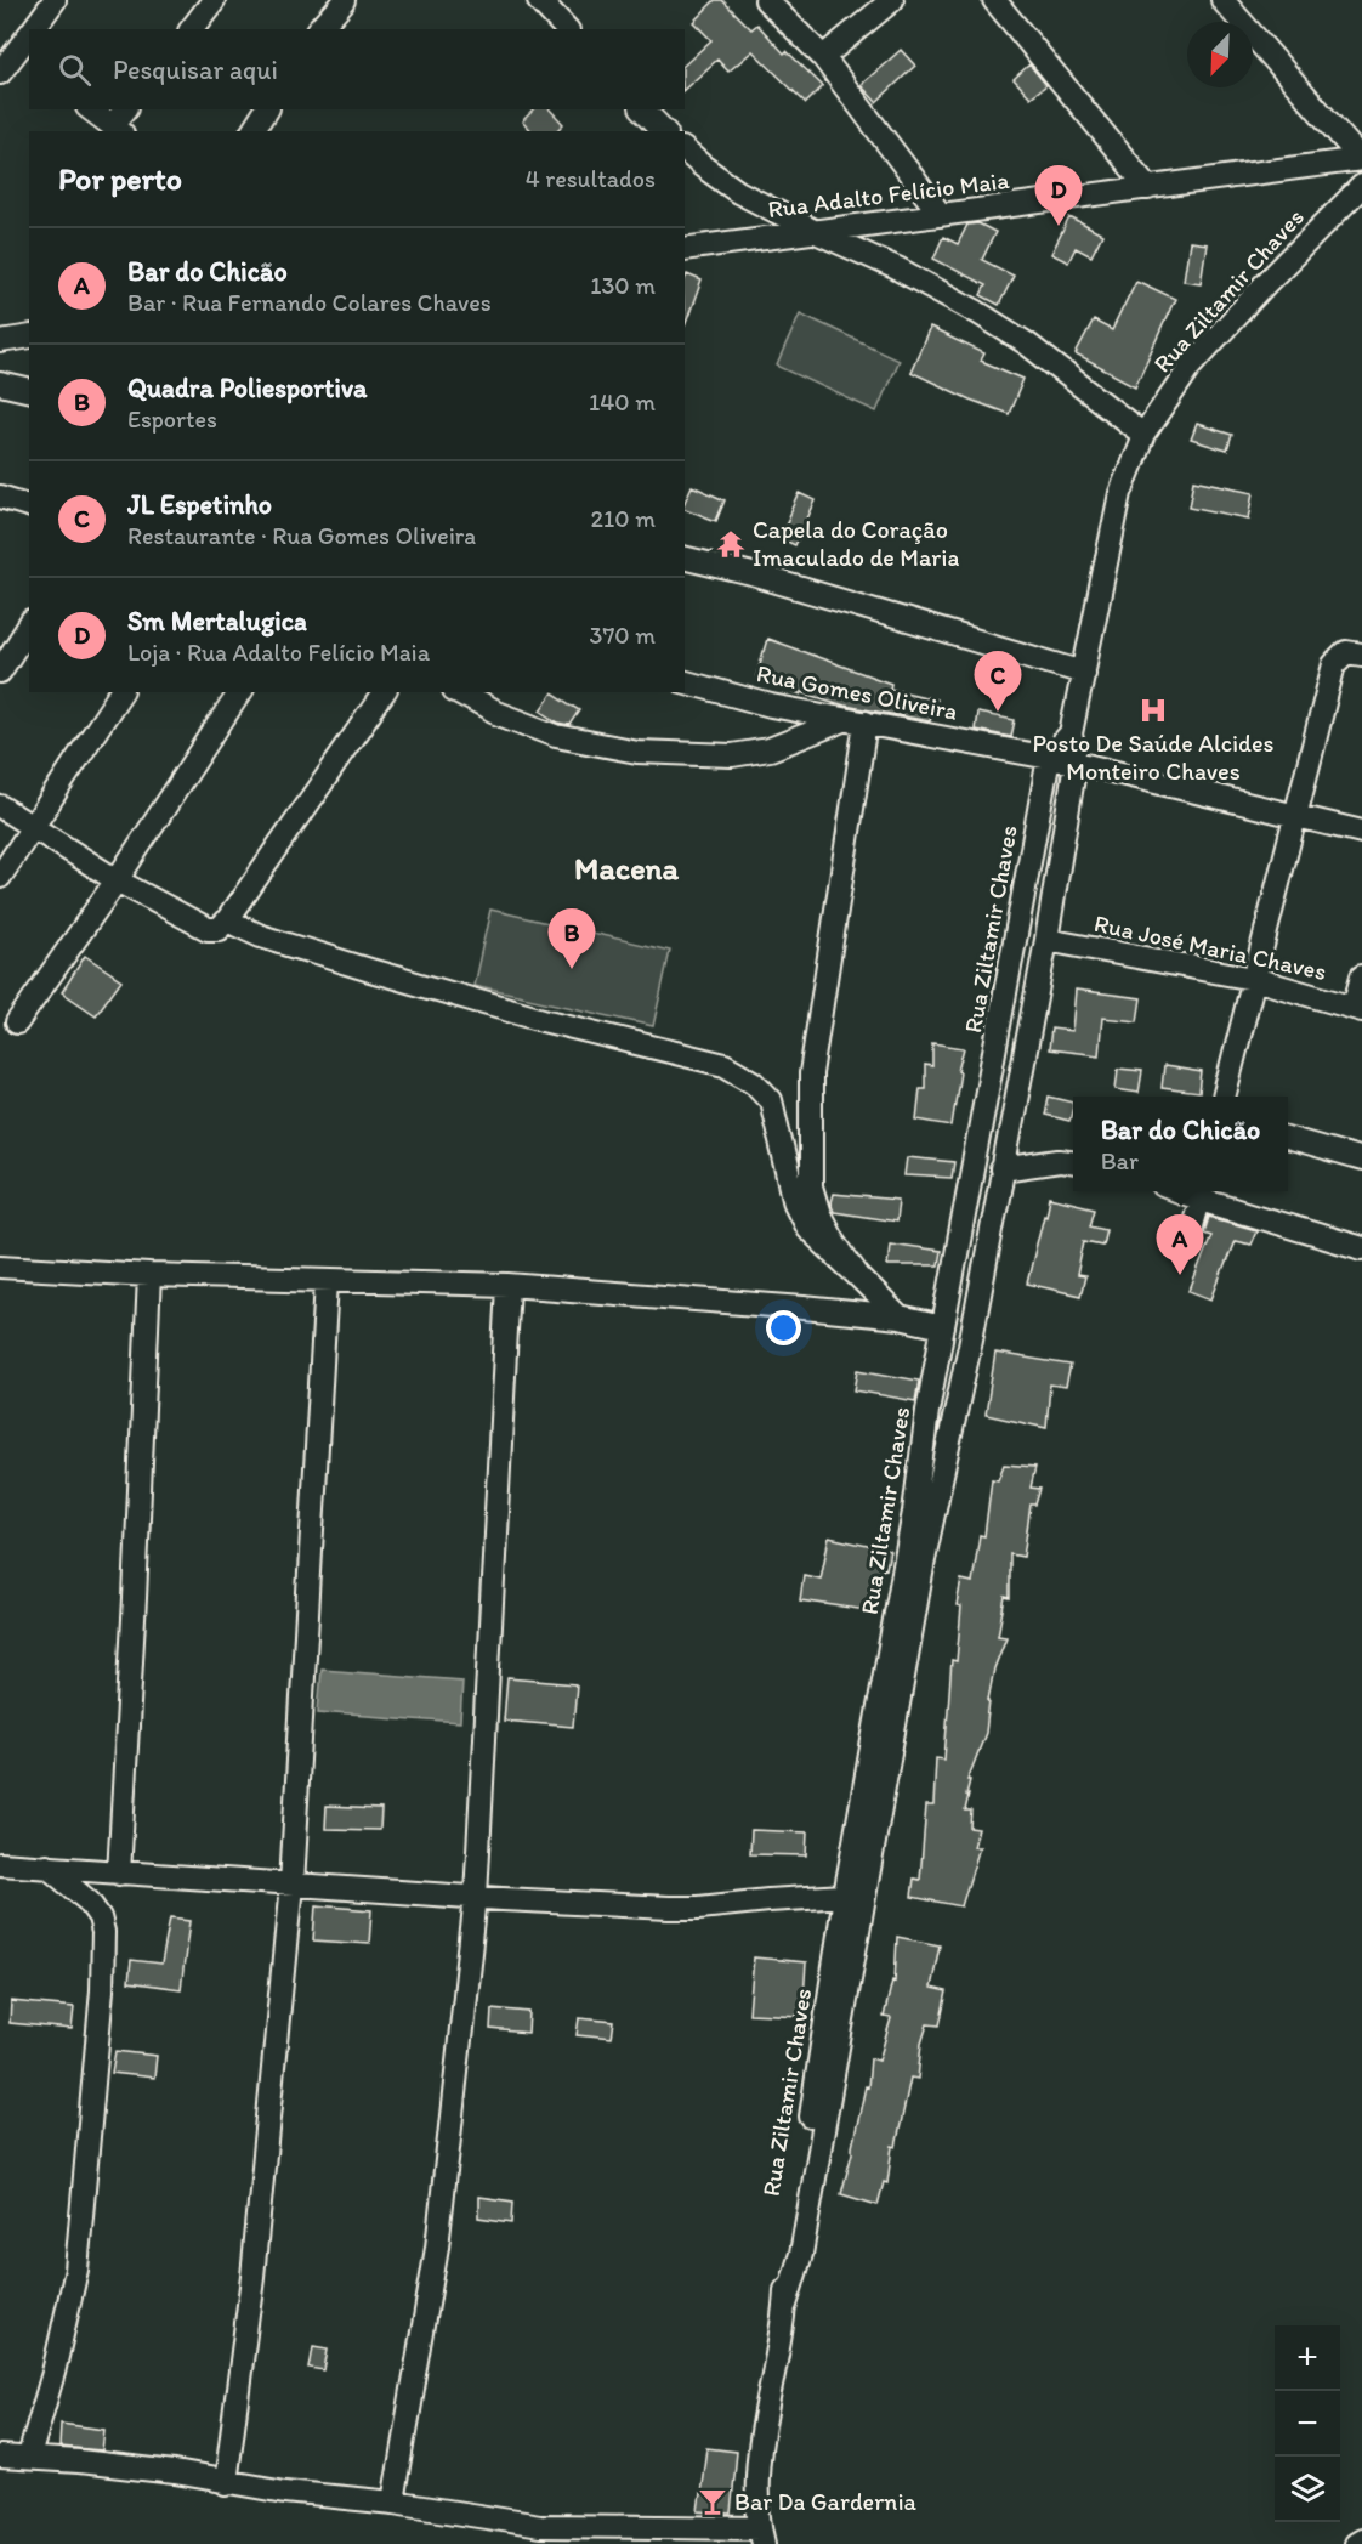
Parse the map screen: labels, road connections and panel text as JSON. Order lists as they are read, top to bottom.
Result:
{
  "streets": {
    "street": [
      "Rua Adalto Felício Maia",
      "Rua Ziltamir Chaves",
      "Rua Gomes Oliveira",
      "Rua José Maria Chaves"
    ]
  },
  "crossings": [
    ["Rua Ziltamir Chaves", "Rua Gomes Oliveira"],
    ["Rua Ziltamir Chaves", "Rua José Maria Chaves"]
  ],
  "districts": ["Macena"],
  "places": {
    "temple": ["Capela do Coração Imaculado de Maria"],
    "hospital": ["Posto De Saúde Alcides Monteiro Chaves"],
    "bar": ["Bar Da Gardernia"]
  },
  "north": "bottom left",
  "page": {
    "search": "Pesquisar aqui",
    "heading": ["Por perto", "4 resultados"],
    "pins": [
      "D",
      "C",
      "B",
      "A"
    ],
    "list": [
      {
        "mark": "A",
        "name": "Bar do Chicão",
        "note": "Bar · Rua Fernando Colares Chaves",
        "value": "130 m"
      },
      {
        "mark": "B",
        "name": "Quadra Poliesportiva",
        "note": "Esportes",
        "value": "140 m"
      },
      {
        "mark": "C",
        "name": "JL Espetinho",
        "note": "Restaurante · Rua Gomes Oliveira",
        "value": "210 m"
      },
      {
        "mark": "D",
        "name": "Sm Mertalugica",
        "note": "Loja · Rua Adalto Felício Maia",
        "value": "370 m"
      }
    ],
    "popup": ["Bar do Chicão", "Bar"],
    "map_buttons": ["+", "−"]
  }
}
